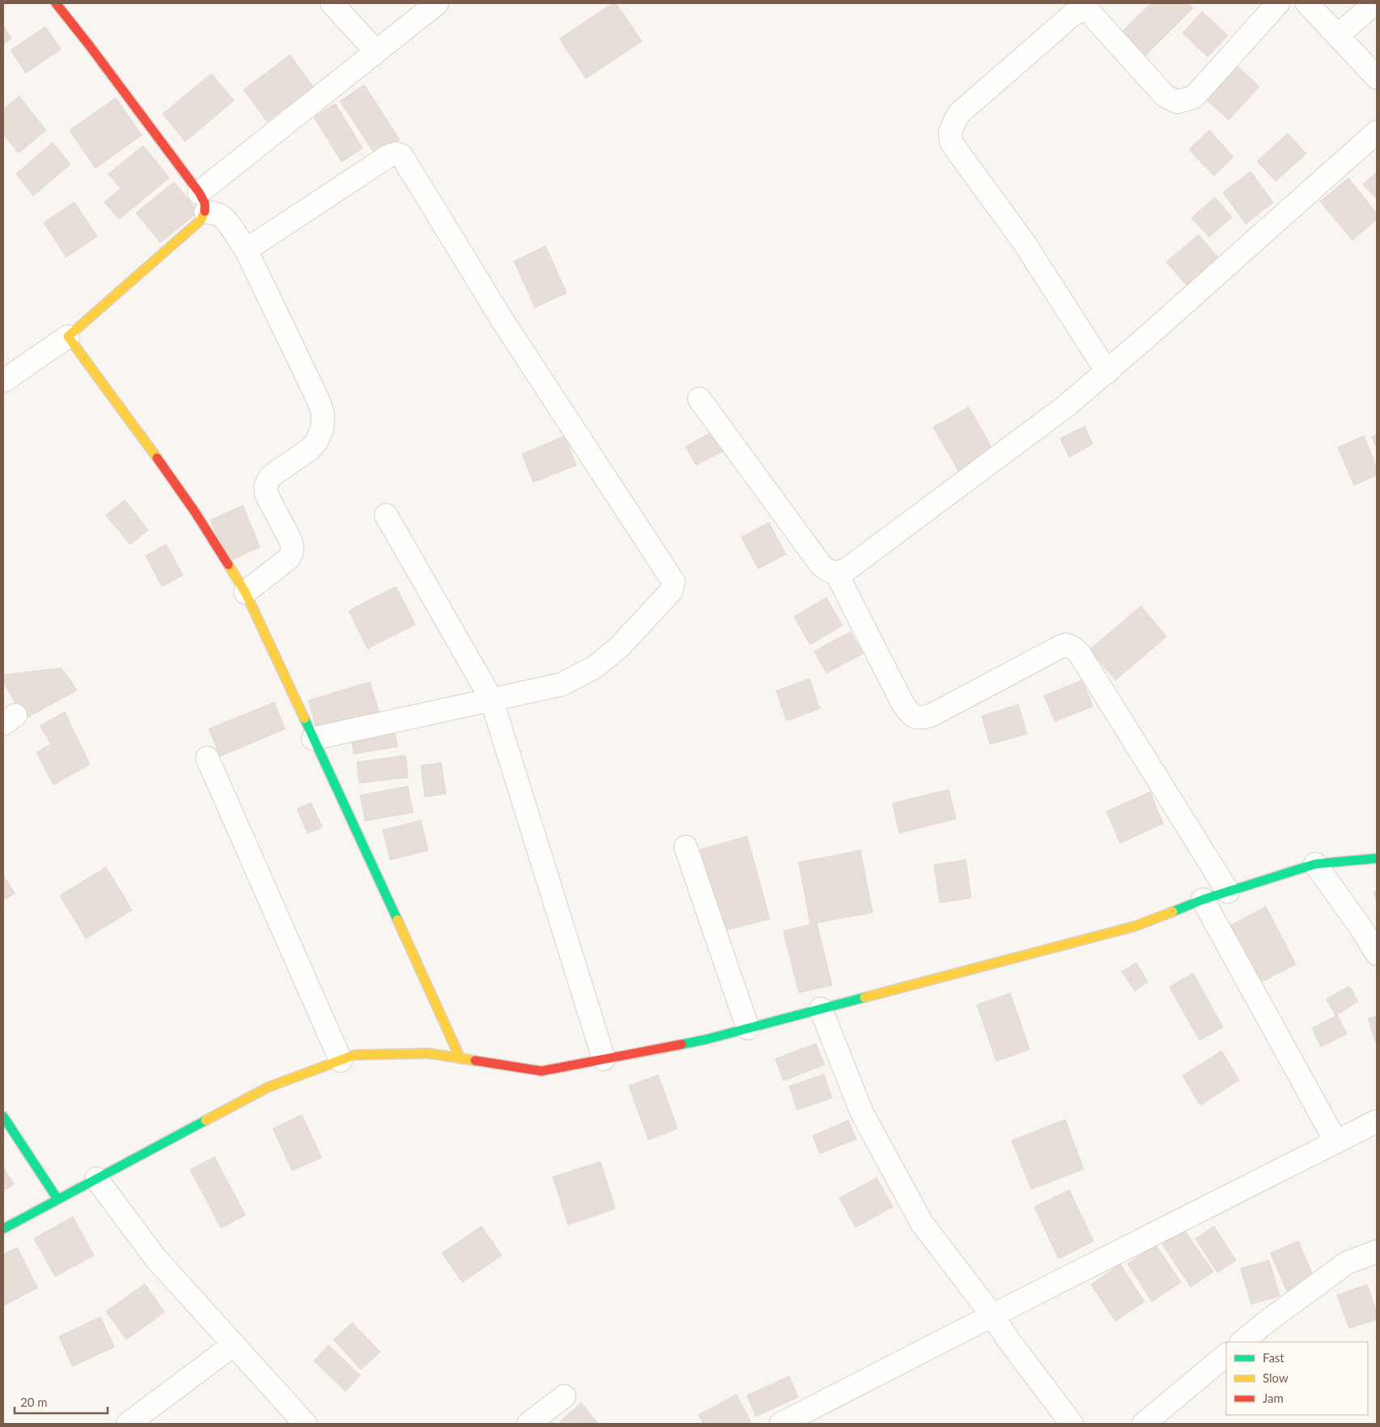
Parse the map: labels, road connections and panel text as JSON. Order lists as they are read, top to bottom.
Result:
{
  "legend": ["Fast", "Slow", "Jam"],
  "scale_bar": "20 m"
}
